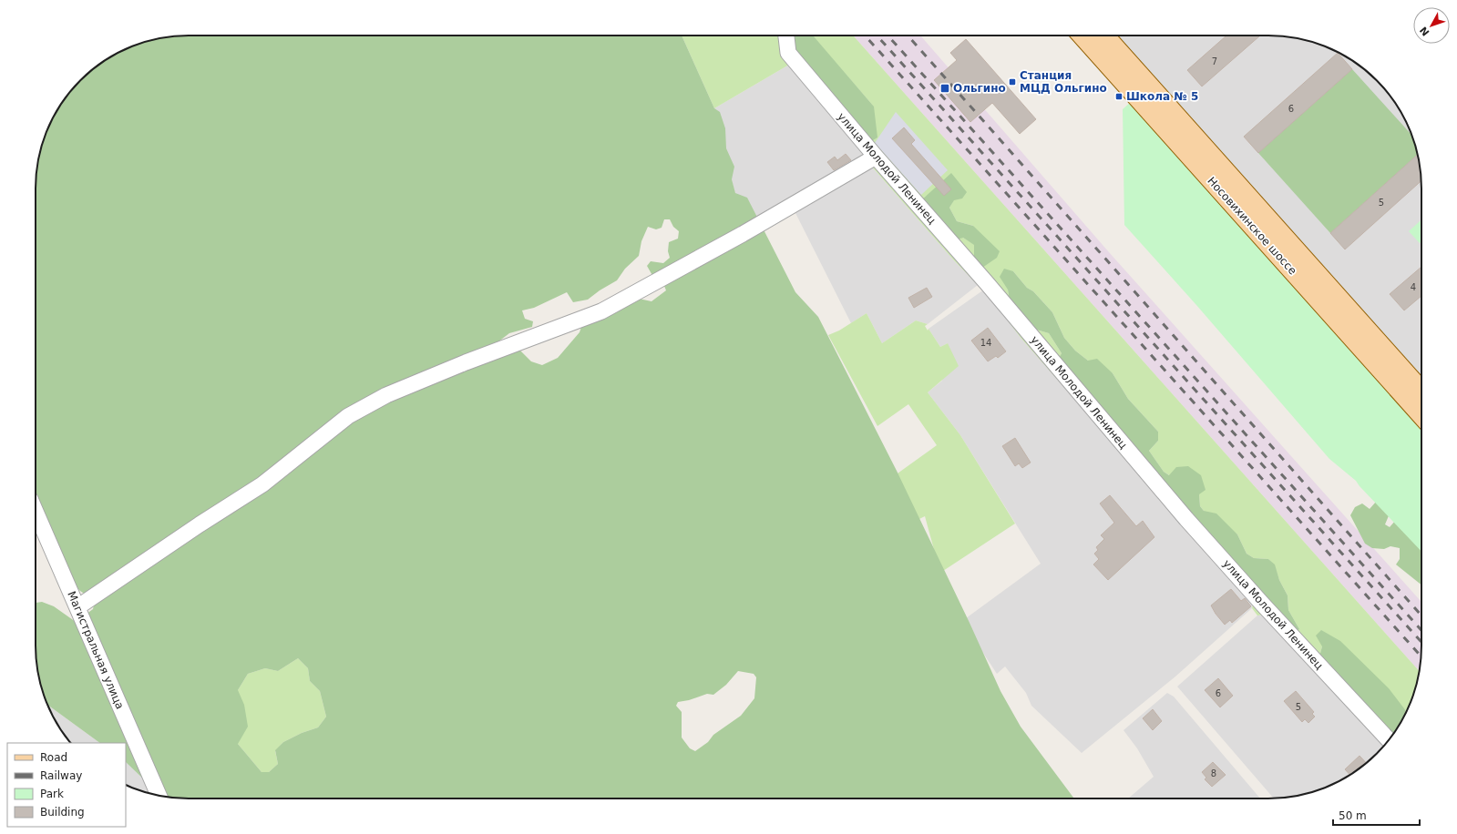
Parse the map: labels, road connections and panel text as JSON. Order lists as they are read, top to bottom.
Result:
{
  "streets": {
    "main road": ["Носовихинское шоссе"],
    "street": ["улица Молодой Ленинец", "Магистральная улица"]
  },
  "places": {
    "transit": ["Станция МЦД Ольгино", "Ольгино", "Школа № 5"]
  },
  "house_numbers": [
    "7",
    "6",
    "5",
    "4",
    "14",
    "6",
    "5",
    "8"
  ],
  "legend": [
    "Road",
    "Railway",
    "Park",
    "Building"
  ],
  "scale_bar": "50 m",
  "north": "bottom left"
}
